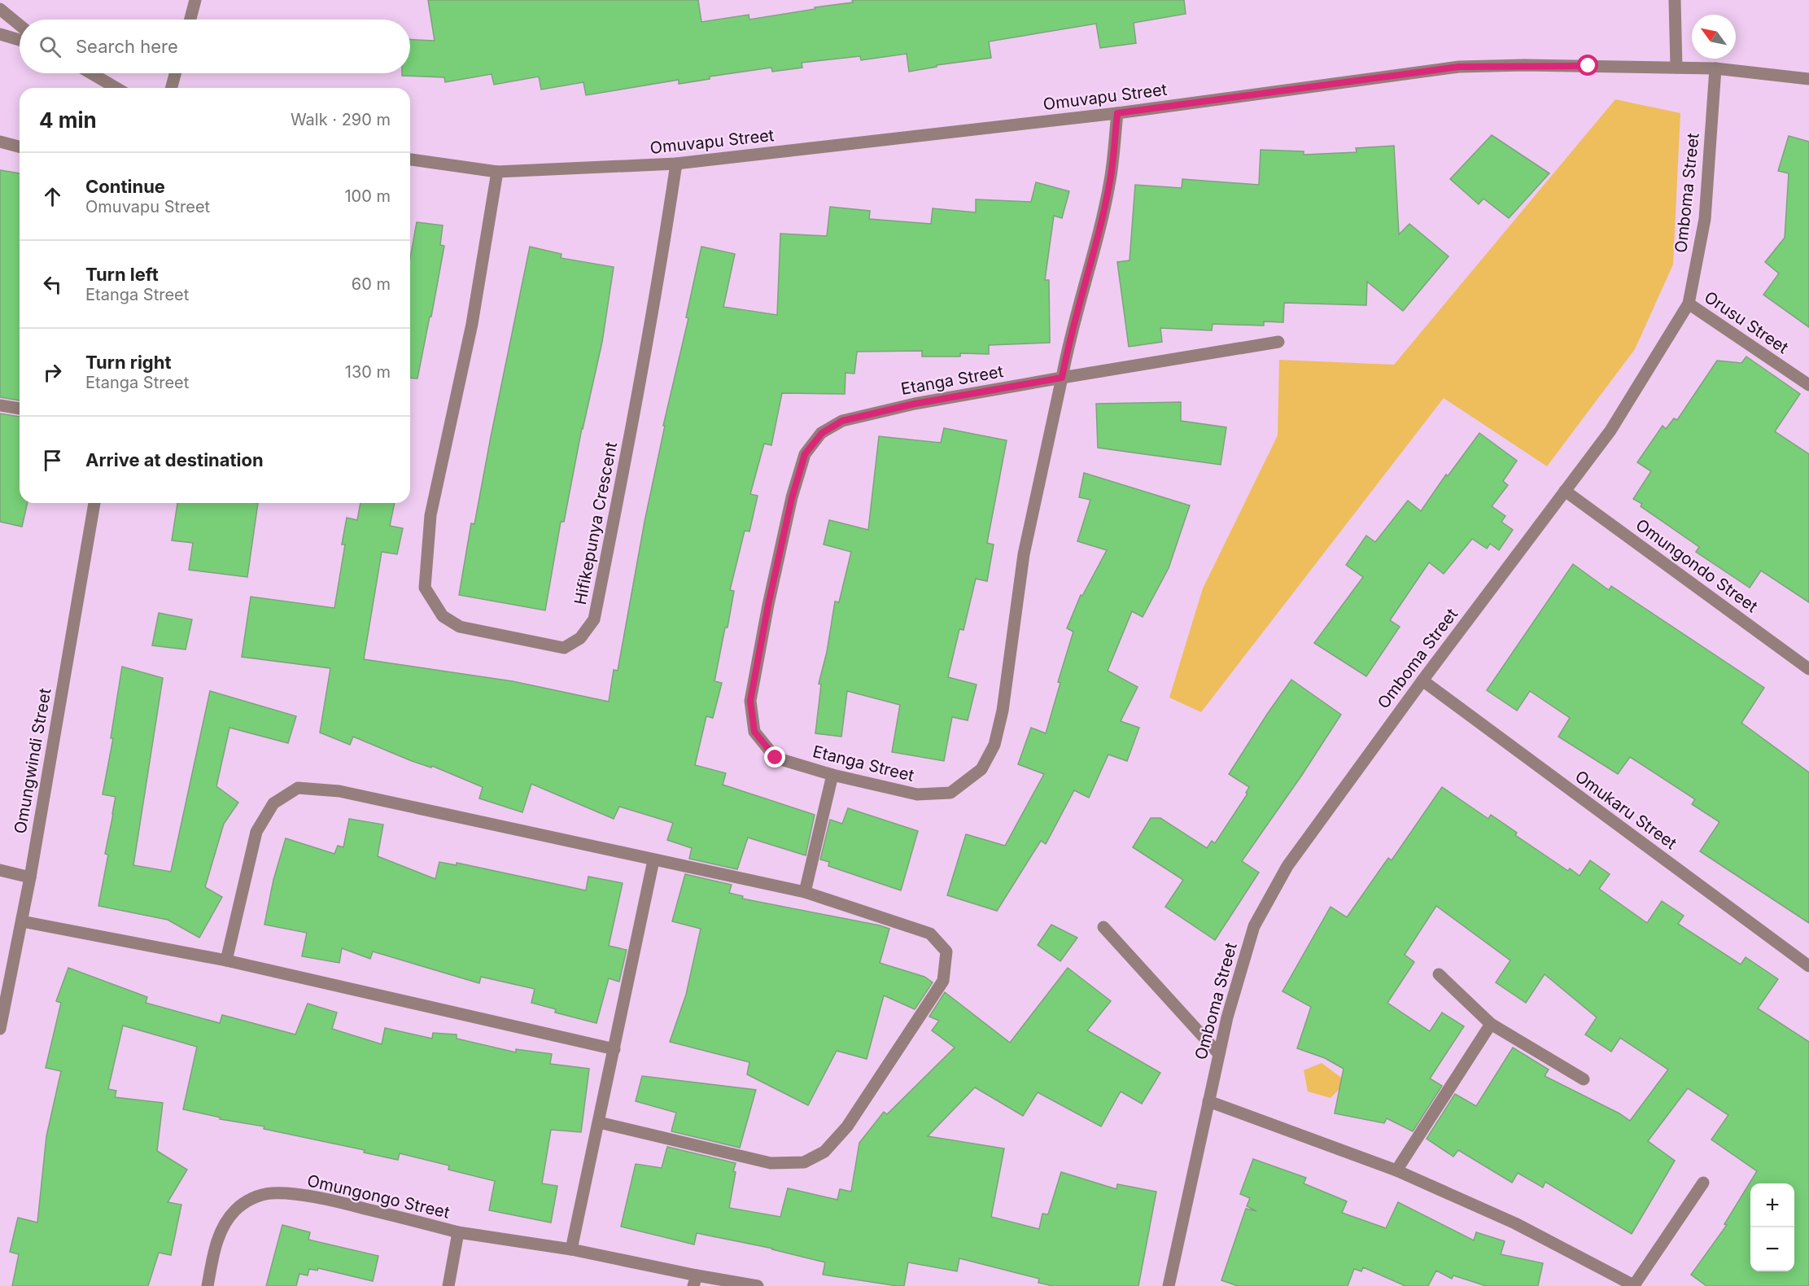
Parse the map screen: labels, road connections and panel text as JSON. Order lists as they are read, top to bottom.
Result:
{
  "streets": {
    "street": [
      "Omuvapu Street",
      "Omboma Street",
      "Orusu Street",
      "Etanga Street",
      "Hifikepunya Crescent",
      "Omungondo Street",
      "Omungwindi Street",
      "Omukaru Street",
      "Omungongo Street"
    ]
  },
  "crossings": [
    ["Omuvapu Street", "Omboma Street"],
    ["Omuvapu Street", "Etanga Street"],
    ["Omuvapu Street", "Hifikepunya Crescent"],
    ["Omboma Street", "Orusu Street"],
    ["Omboma Street", "Omungondo Street"],
    ["Omboma Street", "Omukaru Street"]
  ],
  "north": "top left",
  "page": {
    "search": "Search here",
    "heading": ["4 min", "Walk · 290 m"],
    "list": [
      ["Continue", "Omuvapu Street", "100 m"],
      ["Turn left", "Etanga Street", "60 m"],
      ["Turn right", "Etanga Street", "130 m"],
      "Arrive at destination"
    ],
    "map_buttons": ["+", "−"]
  }
}
